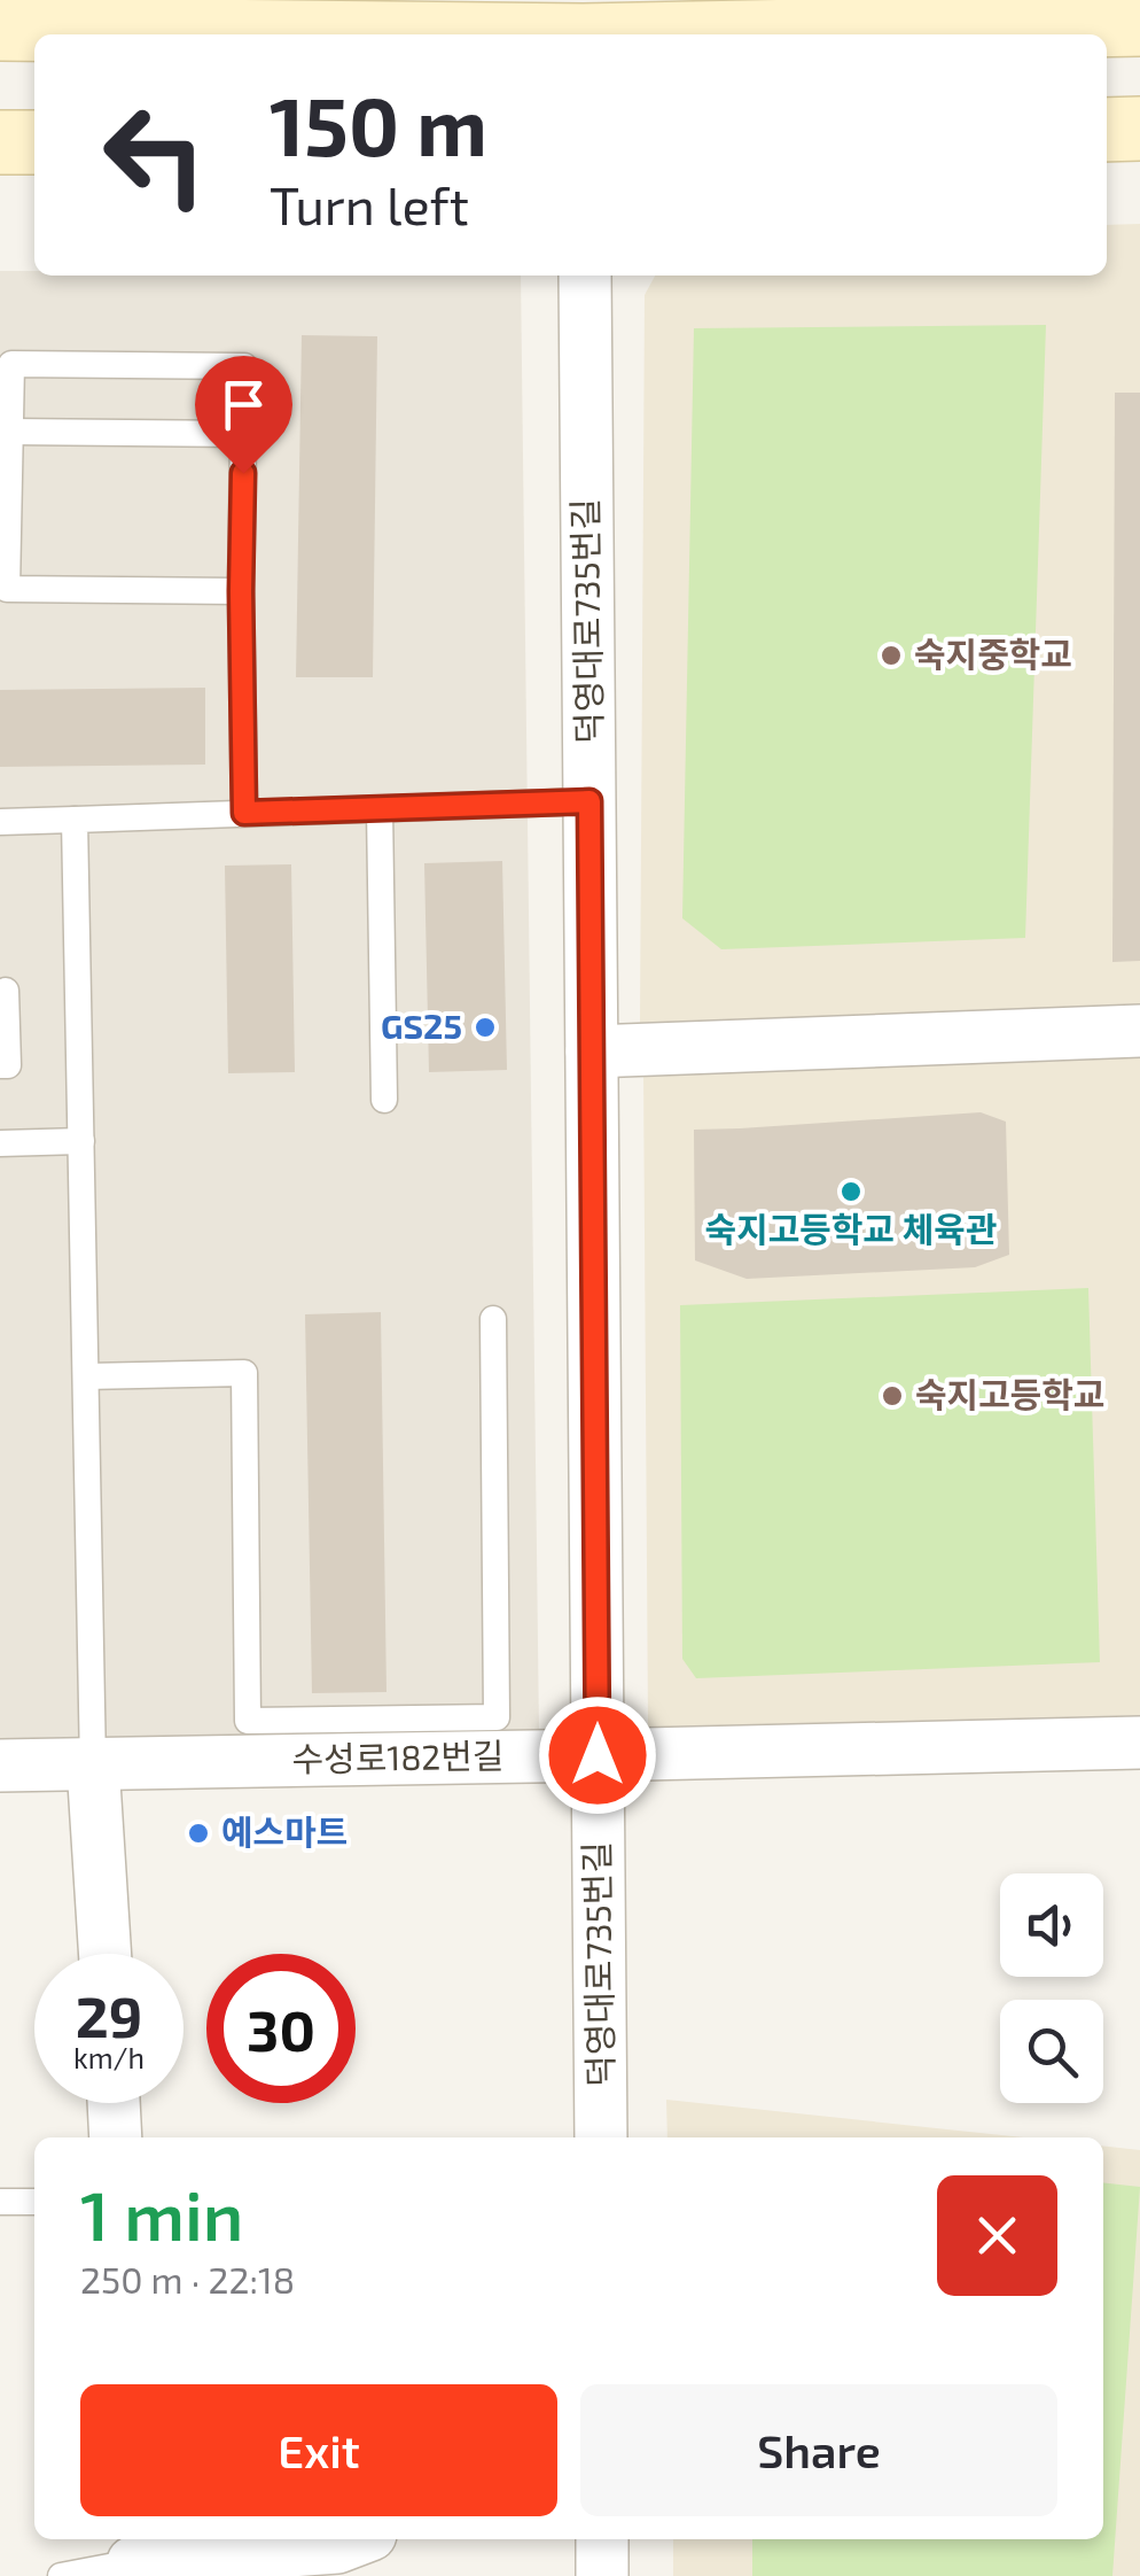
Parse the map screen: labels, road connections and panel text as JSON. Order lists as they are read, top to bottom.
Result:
{
  "streets": {
    "street": ["덕영대로735번길", "수성로182번길"]
  },
  "crossings": [
    ["덕영대로735번길", "수성로182번길"]
  ],
  "places": [
    "숙지중학교",
    "GS25",
    "숙지고등학교 체육관",
    "숙지고등학교",
    "예스마트"
  ],
  "page": {
    "turn": ["150 m", "Turn left"],
    "speed": "29 km/h",
    "limit": "30",
    "heading": ["1 min", "250 m · 22:18"],
    "buttons": ["Exit", "Share"]
  }
}
